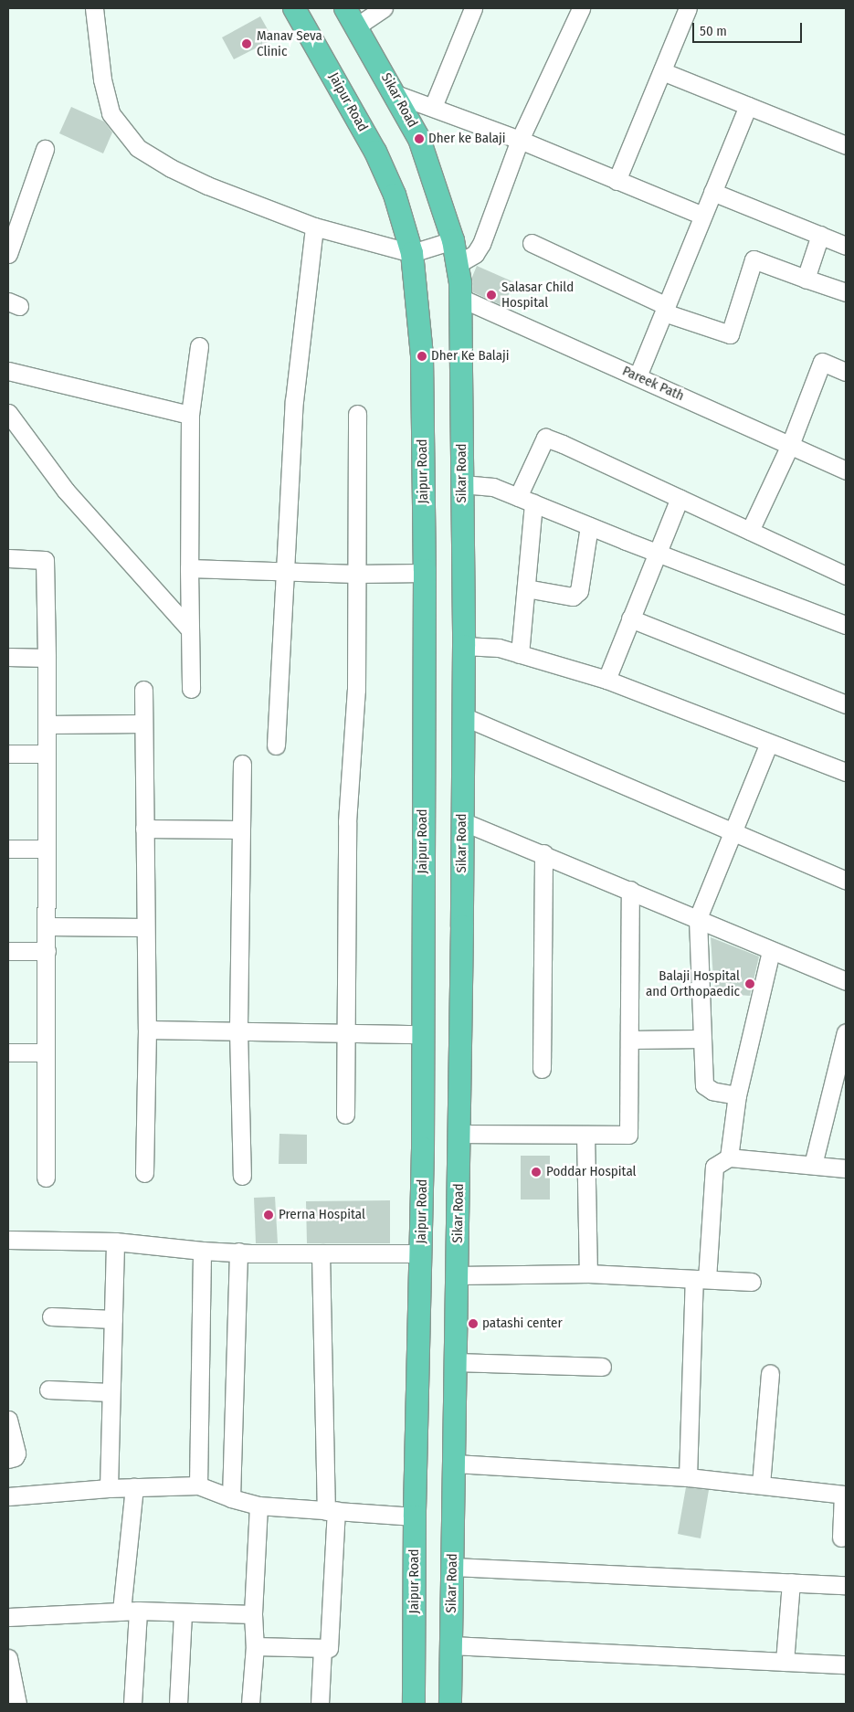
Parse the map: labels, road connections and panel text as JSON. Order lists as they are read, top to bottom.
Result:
{
  "streets": {
    "main road": ["Sikar Road", "Jaipur Road"],
    "street": ["Pareek Path"]
  },
  "crossings": [
    ["Sikar Road", "Pareek Path"]
  ],
  "places": [
    "Manav Seva Clinic",
    "Dher ke Balaji",
    "Salasar Child Hospital",
    "Dher Ke Balaji",
    "Balaji Hospital and Orthopaedic",
    "Poddar Hospital",
    "Prerna Hospital",
    "patashi center"
  ],
  "scale_bar": "50 m"
}
